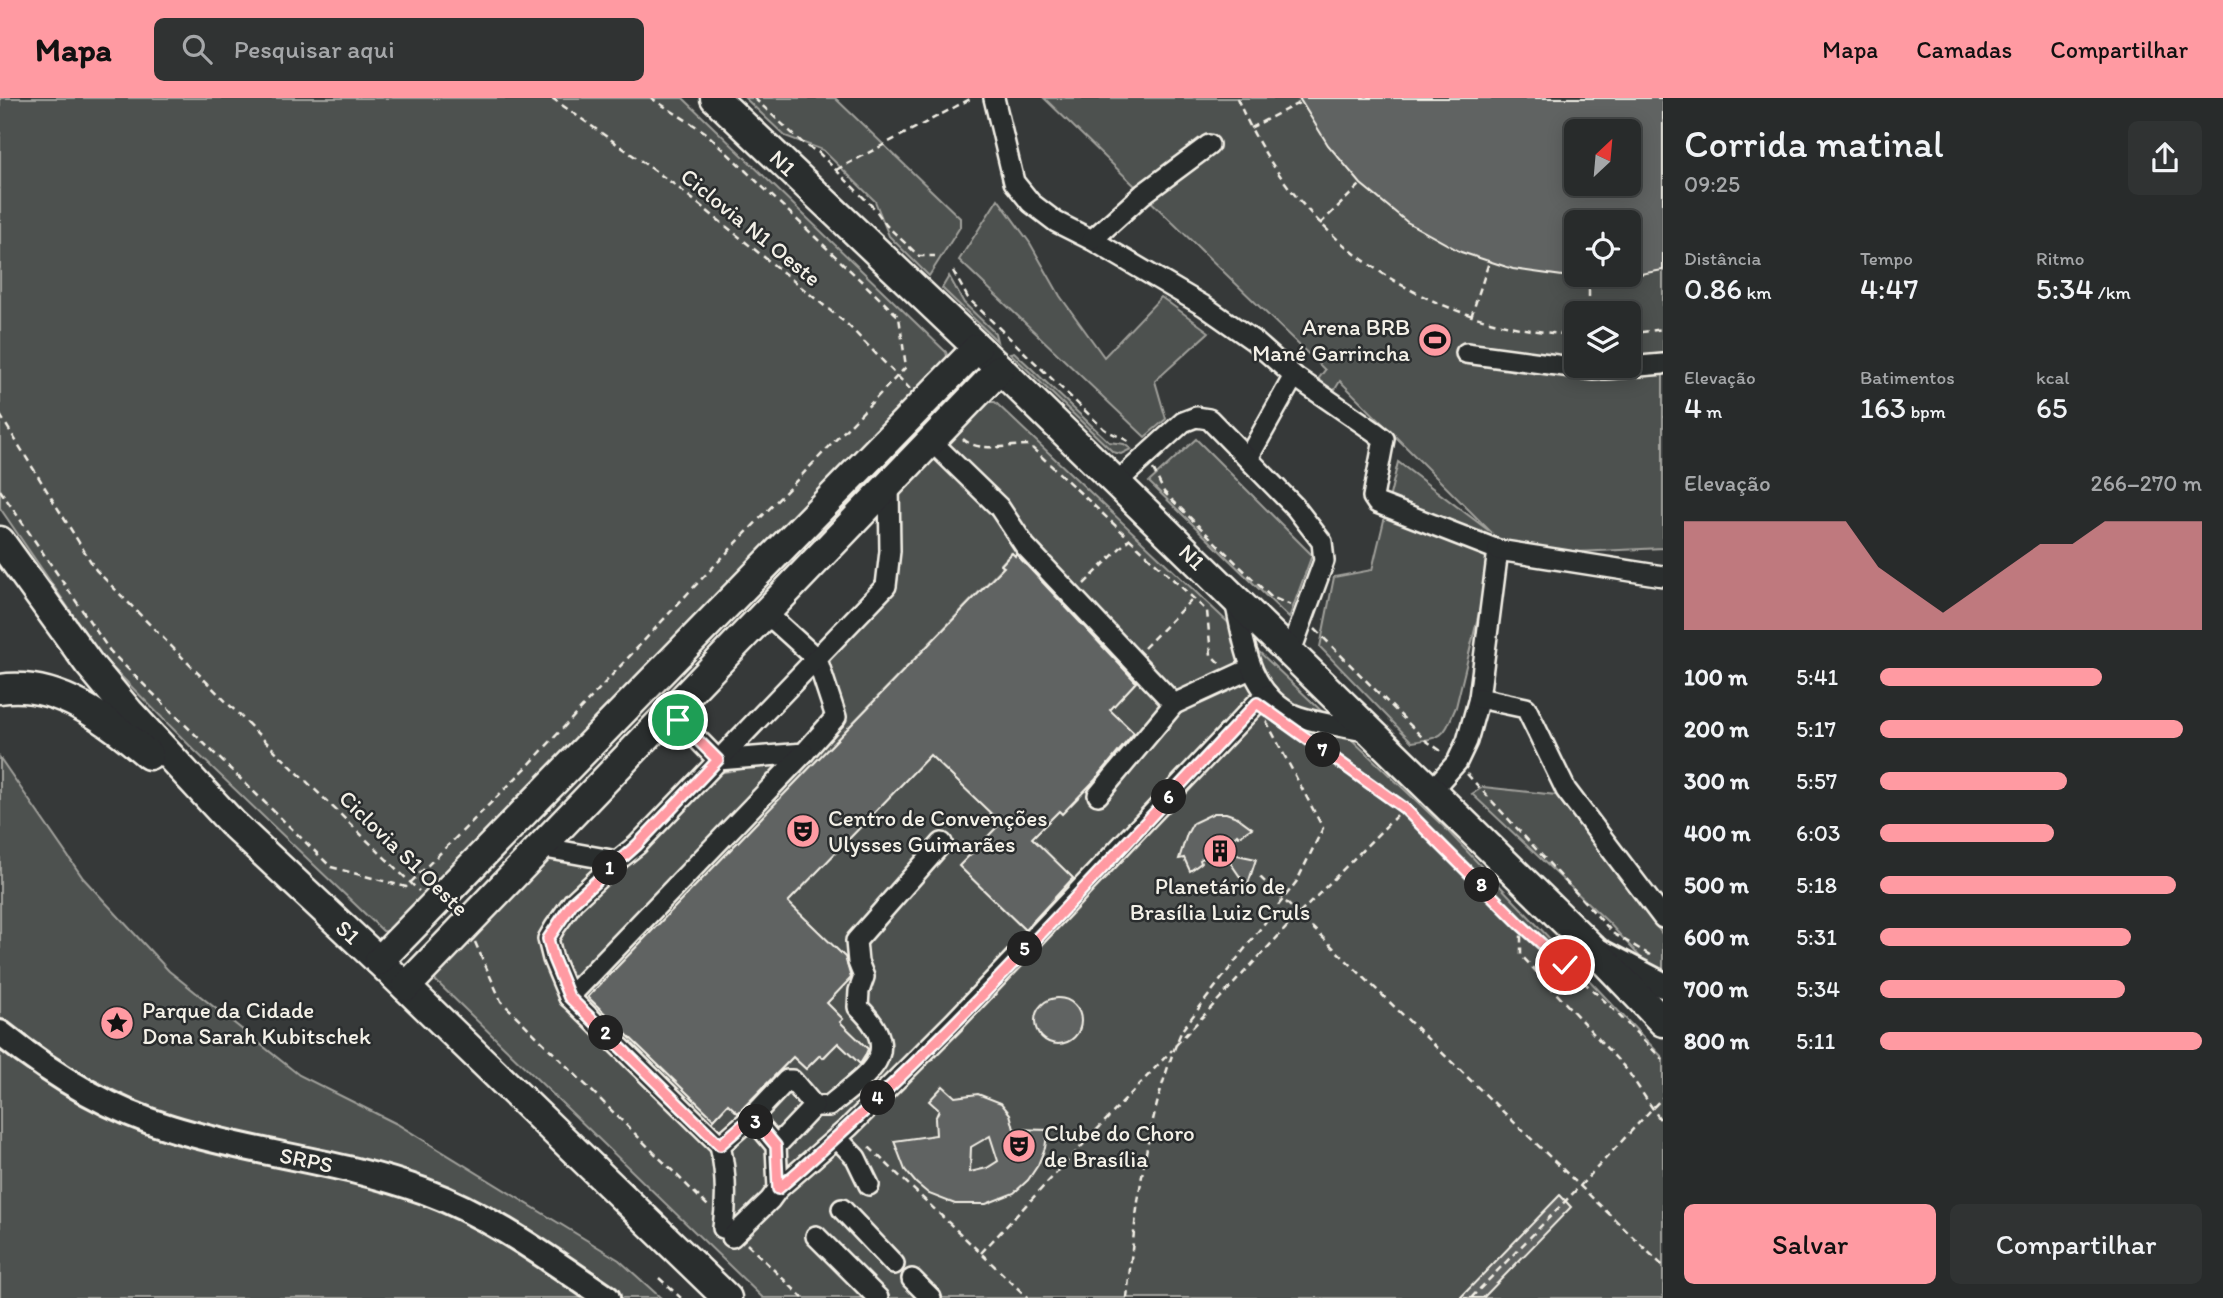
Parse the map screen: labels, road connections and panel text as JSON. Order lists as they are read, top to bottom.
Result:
{
  "streets": {
    "highway": ["N1", "S1"],
    "main road": ["SRPS"],
    "path": ["Ciclovia N1 Oeste", "Ciclovia S1 Oeste"]
  },
  "places": {
    "sports": ["Arena BRB Mané Garrincha"],
    "theatre": ["Centro de Convenções Ulysses Guimarães", "Clube do Choro de Brasília"],
    "building": ["Planetário de Brasília Luiz Cruls"],
    "place": ["Parque da Cidade Dona Sarah Kubitschek"]
  },
  "north": "top right",
  "page": {
    "header": "Mapa",
    "search": "Pesquisar aqui",
    "nav": ["Mapa", "Camadas", "Compartilhar"],
    "heading": ["Corrida matinal", "09:25"],
    "stats": [
      ["Distância", "0.86 km"],
      ["Tempo", "4:47"],
      ["Ritmo", "5:34 /km"],
      ["Elevação", "4 m"],
      ["Batimentos", "163 bpm"],
      ["kcal", "65"]
    ],
    "chart": ["Elevação", "266–270 m"],
    "list": [
      {
        "name": "100 m",
        "note": "5:41"
      },
      {
        "name": "200 m",
        "note": "5:17"
      },
      {
        "name": "300 m",
        "note": "5:57"
      },
      {
        "name": "400 m",
        "note": "6:03"
      },
      {
        "name": "500 m",
        "note": "5:18"
      },
      {
        "name": "600 m",
        "note": "5:31"
      },
      {
        "name": "700 m",
        "note": "5:34"
      },
      {
        "name": "800 m",
        "note": "5:11"
      }
    ],
    "pins": [
      "7",
      "6",
      "1",
      "8",
      "5",
      "2",
      "4",
      "3"
    ],
    "buttons": ["Salvar", "Compartilhar"]
  }
}
